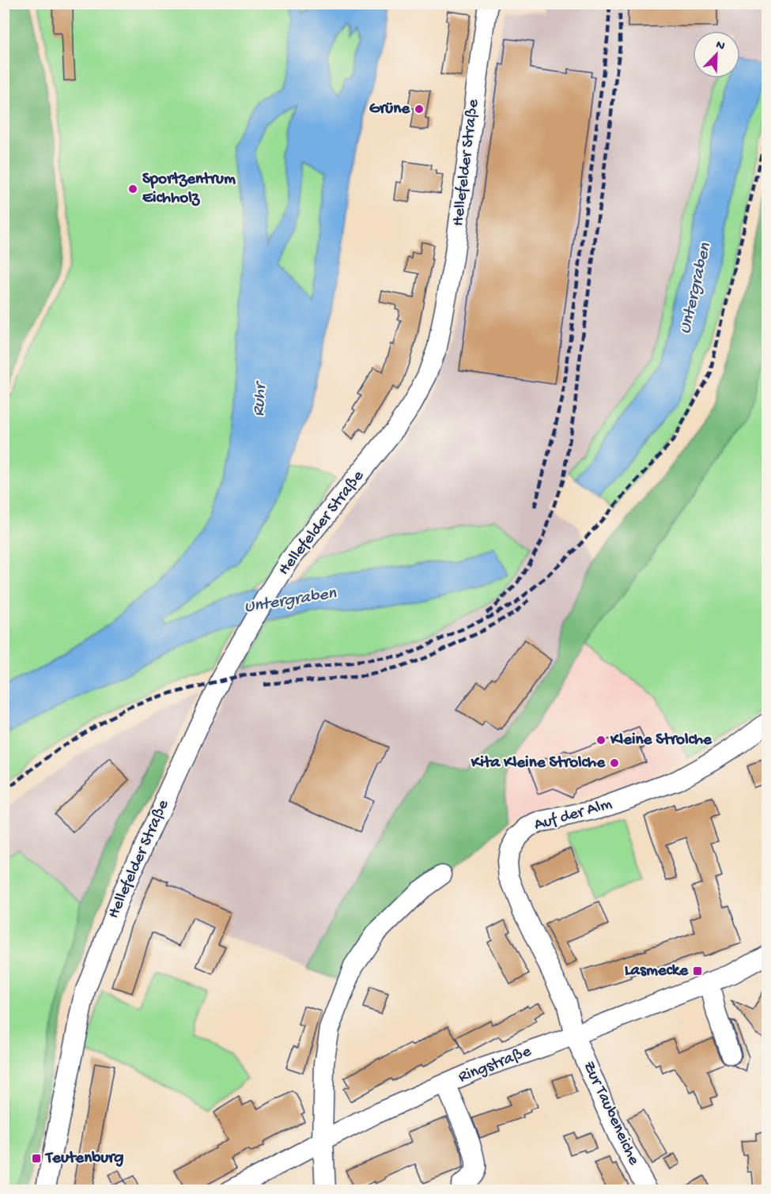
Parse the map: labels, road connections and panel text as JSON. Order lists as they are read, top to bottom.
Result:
{
  "streets": {
    "street": [
      "Hellefelder Straße",
      "Auf der Alm",
      "Ringstraße",
      "Zur Taubeneiche"
    ]
  },
  "crossings": [
    ["Auf der Alm", "Ringstraße"],
    ["Auf der Alm", "Zur Taubeneiche"],
    ["Ringstraße", "Zur Taubeneiche"]
  ],
  "water": ["Untergraben", "Ruhr"],
  "places": {
    "other": [
      "Grüne",
      "Sportzentrum Eichholz",
      "Kleine Strolche",
      "Kita Kleine Strolche"
    ],
    "transit": ["Lasmecke", "Teutenburg"]
  },
  "north": "top right"
}
